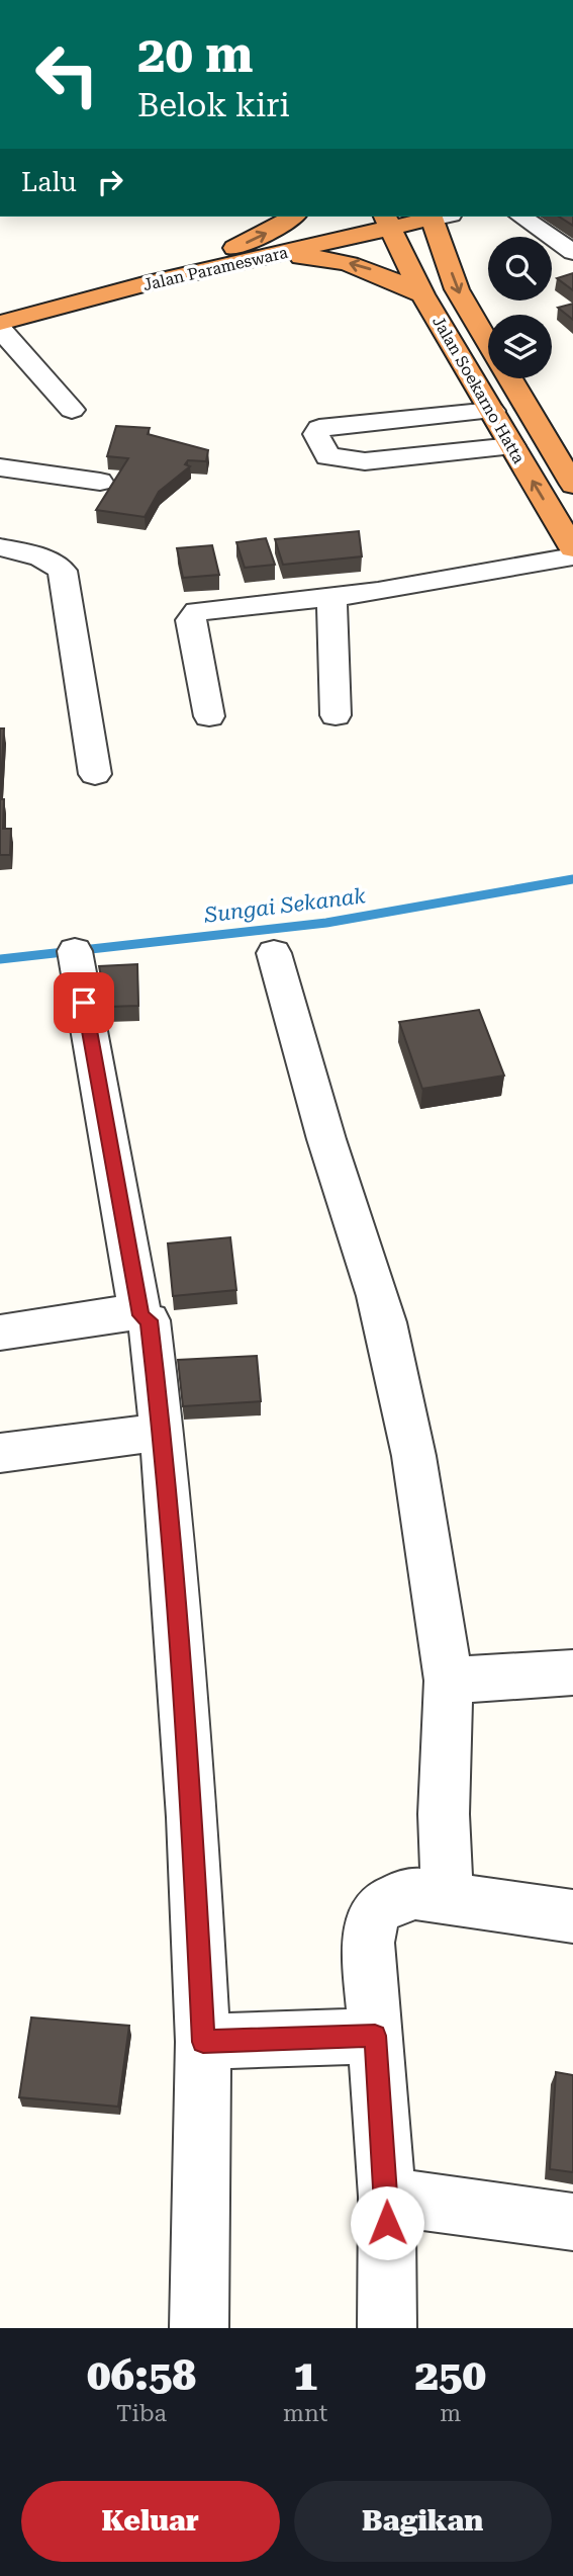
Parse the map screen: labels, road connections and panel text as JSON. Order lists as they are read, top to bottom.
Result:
{
  "streets": {
    "highway": ["Jalan Parameswara", "Jalan Soekarno Hatta"]
  },
  "crossings": [
    ["Jalan Parameswara", "Jalan Soekarno Hatta"]
  ],
  "water": ["Sungai Sekanak"],
  "page": {
    "turn": ["20 m", "Belok kiri"],
    "then": "Lalu",
    "eta": [
      "06:58",
      "Tiba",
      "1",
      "mnt",
      "250",
      "m"
    ],
    "buttons": ["Keluar", "Bagikan"]
  }
}
